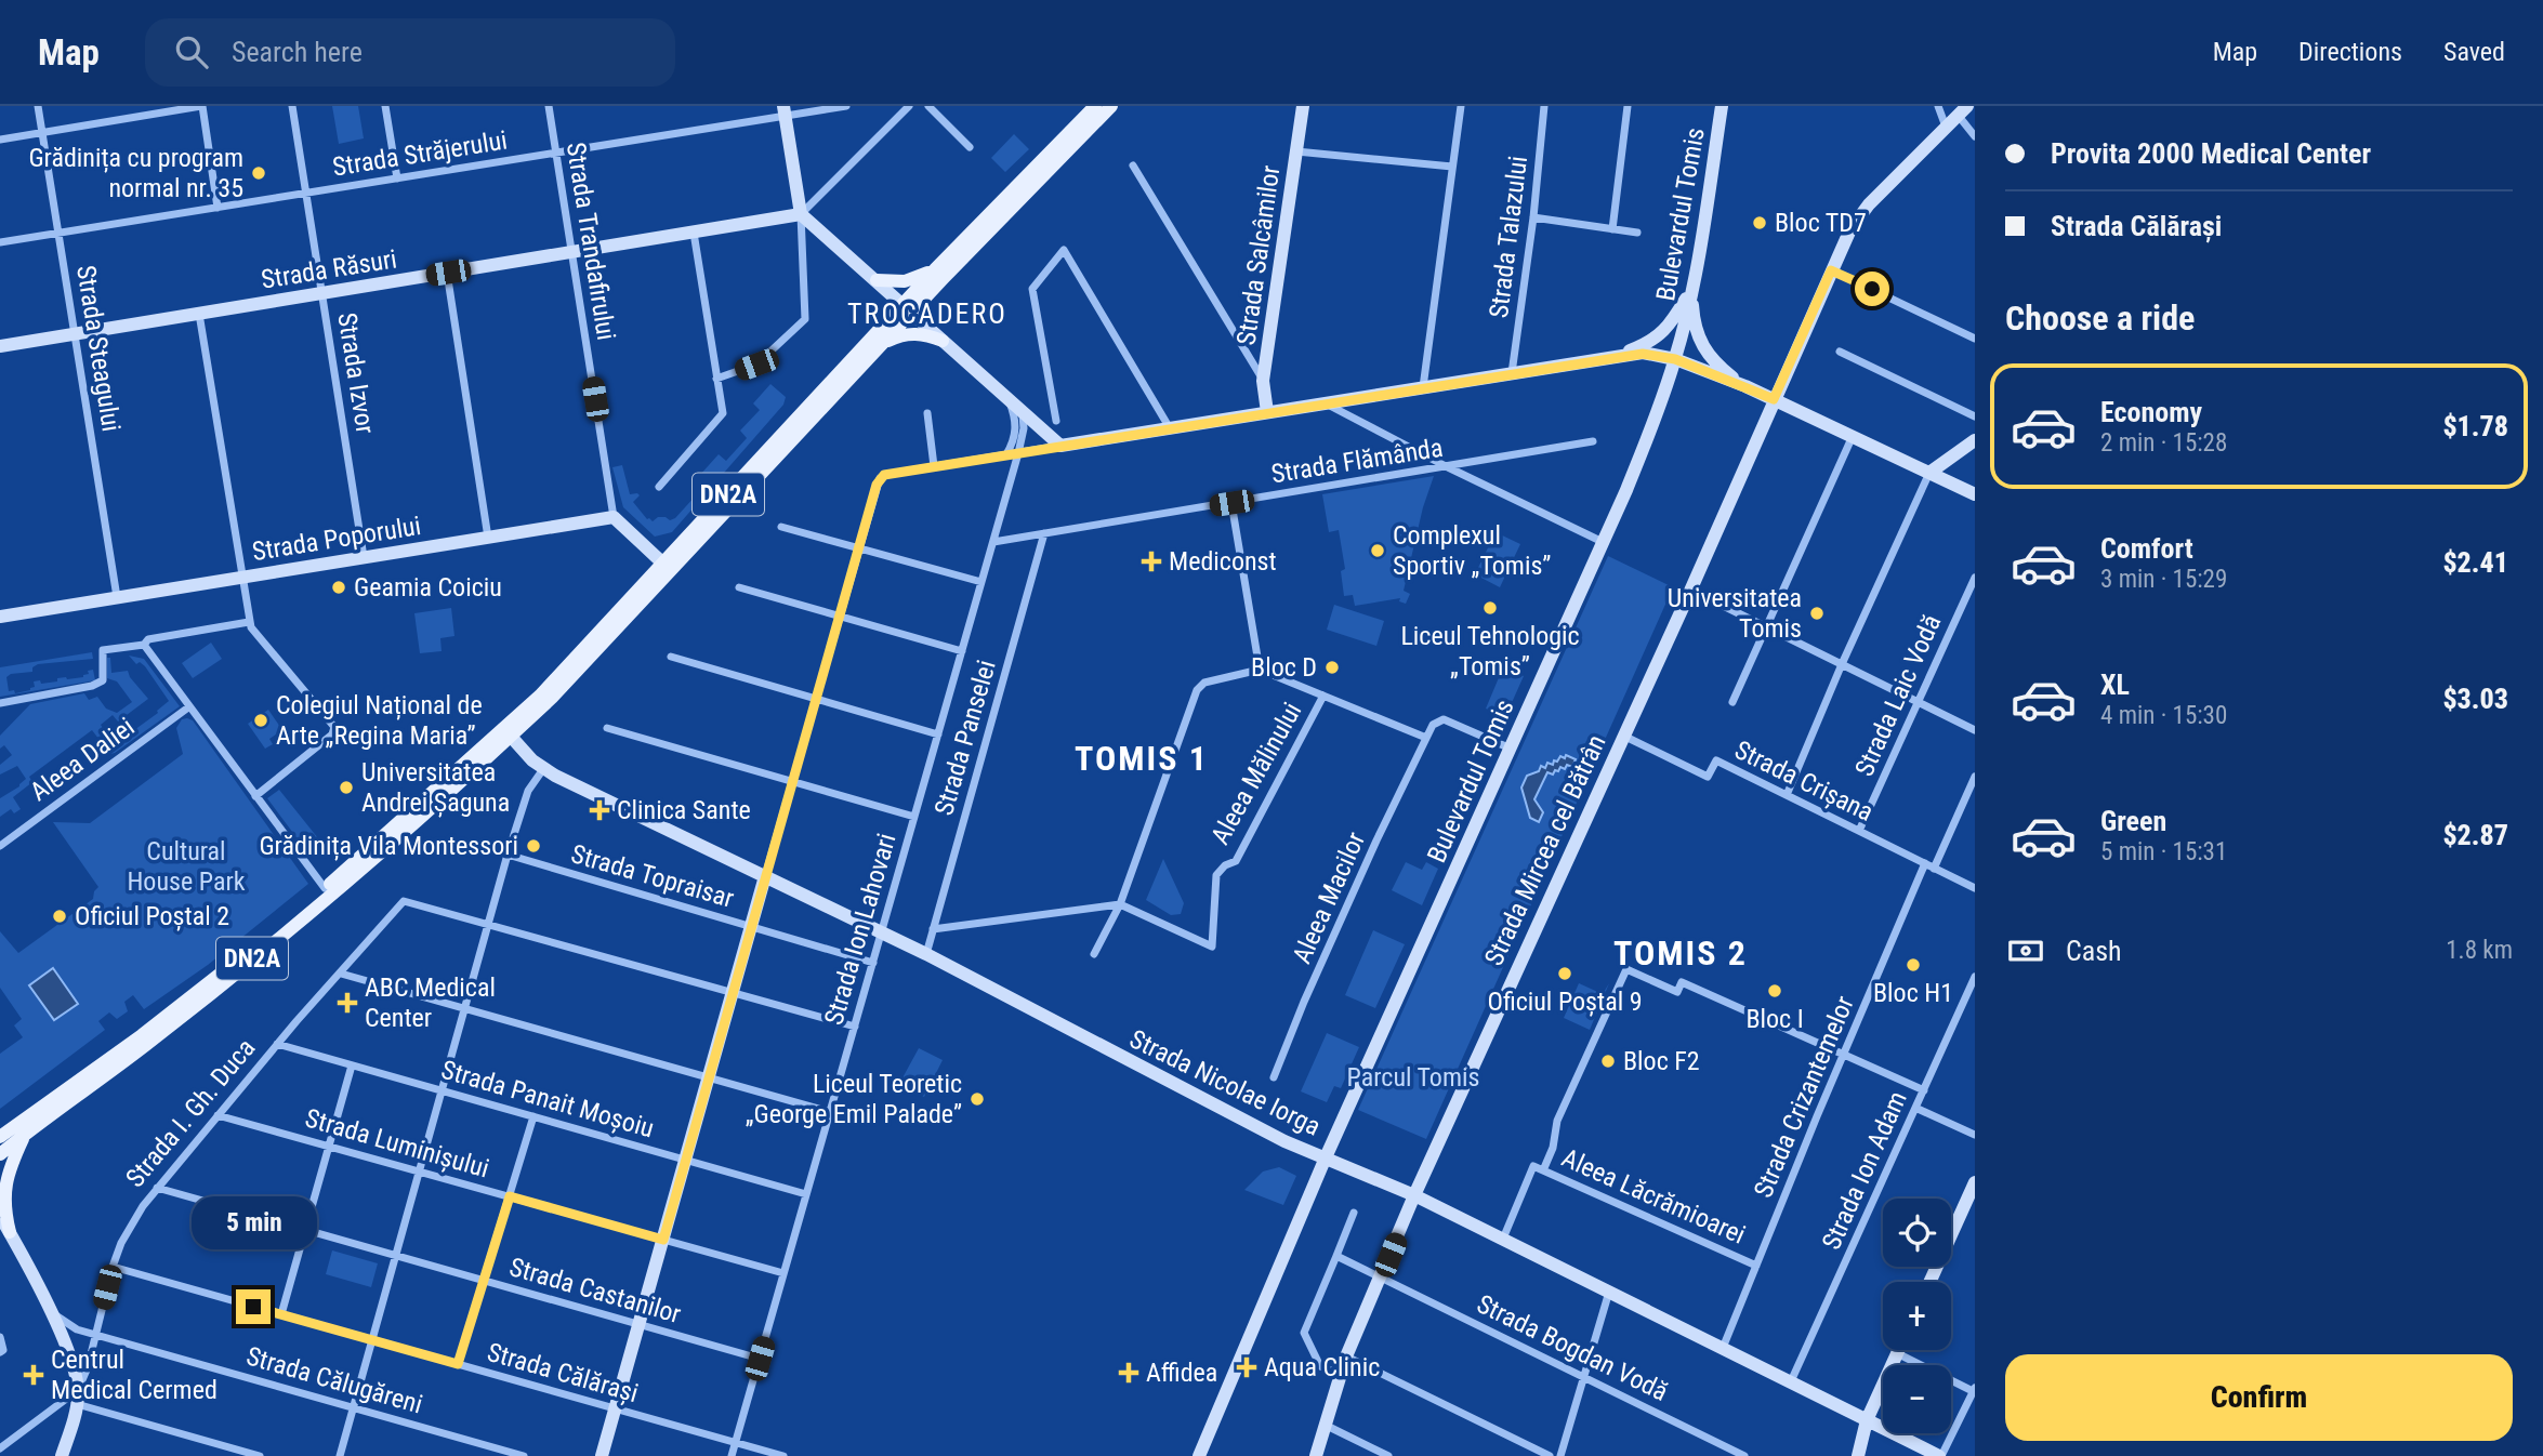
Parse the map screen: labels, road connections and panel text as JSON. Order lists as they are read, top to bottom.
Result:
{
  "streets": {
    "main road": ["DN2A"],
    "street": [
      "Strada Străjerului",
      "Bulevardul Tomis",
      "Strada Talazului",
      "Strada Trandafirului",
      "Strada Salcâmilor",
      "Strada Răsuri",
      "Strada Steagului",
      "Strada Izvor",
      "Strada Flămânda",
      "Strada Poporului",
      "Strada Laic Vodă",
      "Strada Panselei",
      "Aleea Daliei",
      "Aleea Mălinului",
      "Strada Crișana",
      "Strada Mircea cel Bătrân",
      "Strada Topraisar",
      "Aleea Macilor",
      "Strada Ion Lahovari",
      "Strada Nicolae Iorga",
      "Strada Crizantemelor",
      "Strada Panait Moșoiu",
      "Strada I. Gh. Duca",
      "Strada Luminișului",
      "Strada Ion Adam",
      "Aleea Lăcrămioarei",
      "Strada Castanilor",
      "Strada Bogdan Vodă",
      "Strada Călărași",
      "Strada Călugăreni"
    ]
  },
  "crossings": [
    ["Strada Străjerului", "Strada Trandafirului"],
    ["Strada Străjerului", "Strada Steagului"],
    ["Strada Străjerului", "Strada Izvor"],
    ["Bulevardul Tomis", "Strada Nicolae Iorga"],
    ["Strada Trandafirului", "Strada Răsuri"],
    ["Strada Trandafirului", "Strada Poporului"],
    ["Strada Răsuri", "Strada Steagului"],
    ["Strada Răsuri", "Strada Izvor"],
    ["Strada Steagului", "Strada Poporului"],
    ["Strada Izvor", "Strada Poporului"],
    ["Strada Flămânda", "Strada Panselei"],
    ["Strada Flămânda", "Strada Ion Lahovari"],
    ["DN2A", "Strada Nicolae Iorga"],
    ["Strada Laic Vodă", "Strada Crișana"],
    ["Strada Panselei", "Strada Nicolae Iorga"],
    ["Aleea Mălinului", "Aleea Macilor"],
    ["Strada Crișana", "Strada Mircea cel Bătrân"],
    ["Strada Crișana", "Strada Crizantemelor"],
    ["Strada Mircea cel Bătrân", "Strada Nicolae Iorga"],
    ["Strada Mircea cel Bătrân", "Strada Bogdan Vodă"],
    ["Strada Topraisar", "Strada Ion Lahovari"],
    ["Strada Ion Lahovari", "Strada Nicolae Iorga"],
    ["Strada Ion Lahovari", "Strada Panait Moșoiu"],
    ["Strada Ion Lahovari", "Strada Luminișului"],
    ["Strada Ion Lahovari", "Strada Castanilor"],
    ["Strada Ion Lahovari", "Strada Călărași"],
    ["Strada Nicolae Iorga", "Strada Crizantemelor"],
    ["Strada Nicolae Iorga", "Strada Ion Adam"],
    ["Strada Nicolae Iorga", "Aleea Lăcrămioarei"],
    ["Strada Crizantemelor", "Aleea Lăcrămioarei"],
    ["Strada Panait Moșoiu", "Strada I. Gh. Duca"],
    ["Strada I. Gh. Duca", "Strada Luminișului"],
    ["Strada I. Gh. Duca", "Strada Castanilor"],
    ["Strada I. Gh. Duca", "Strada Călărași"],
    ["Strada I. Gh. Duca", "Strada Călugăreni"]
  ],
  "districts": ["TROCADERO", "TOMIS 1", "TOMIS 2"],
  "parks": ["Cultural House Park", "Parcul Tomis"],
  "places": {
    "other": [
      "Grădinița cu program normal nr. 35",
      "Bloc TD7",
      "Complexul Sportiv „Tomis”",
      "Geamia Coiciu",
      "Liceul Tehnologic „Tomis”",
      "Universitatea Tomis",
      "Bloc D",
      "Colegiul Național de Arte „Regina Maria”",
      "Universitatea Andrei Șaguna",
      "Grădinița Vila Montessori",
      "Oficiul Poștal 2",
      "Bloc H1",
      "Oficiul Poștal 9",
      "Bloc I",
      "Bloc F2",
      "Liceul Teoretic „George Emil Palade”"
    ],
    "health": [
      "Mediconst",
      "Clinica Sante",
      "ABC Medical Center",
      "Aqua Clinic",
      "Affidea",
      "Centrul Medical Cermed"
    ]
  },
  "page": {
    "header": "Map",
    "search": "Search here",
    "nav": ["Map", "Directions", "Saved"],
    "banner": ["Provita 2000 Medical Center", "Strada Călărași"],
    "heading": "Choose a ride",
    "list": [
      {
        "name": "Economy",
        "note": "2 min · 15:28",
        "value": "$1.78"
      },
      {
        "name": "Comfort",
        "note": "3 min · 15:29",
        "value": "$2.41"
      },
      {
        "name": "XL",
        "note": "4 min · 15:30",
        "value": "$3.03"
      },
      {
        "name": "Green",
        "note": "5 min · 15:31",
        "value": "$2.87"
      }
    ],
    "pay": ["Cash", "1.8 km"],
    "bubble": "5 min",
    "map_buttons": ["+", "−"],
    "buttons": "Confirm"
  }
}
